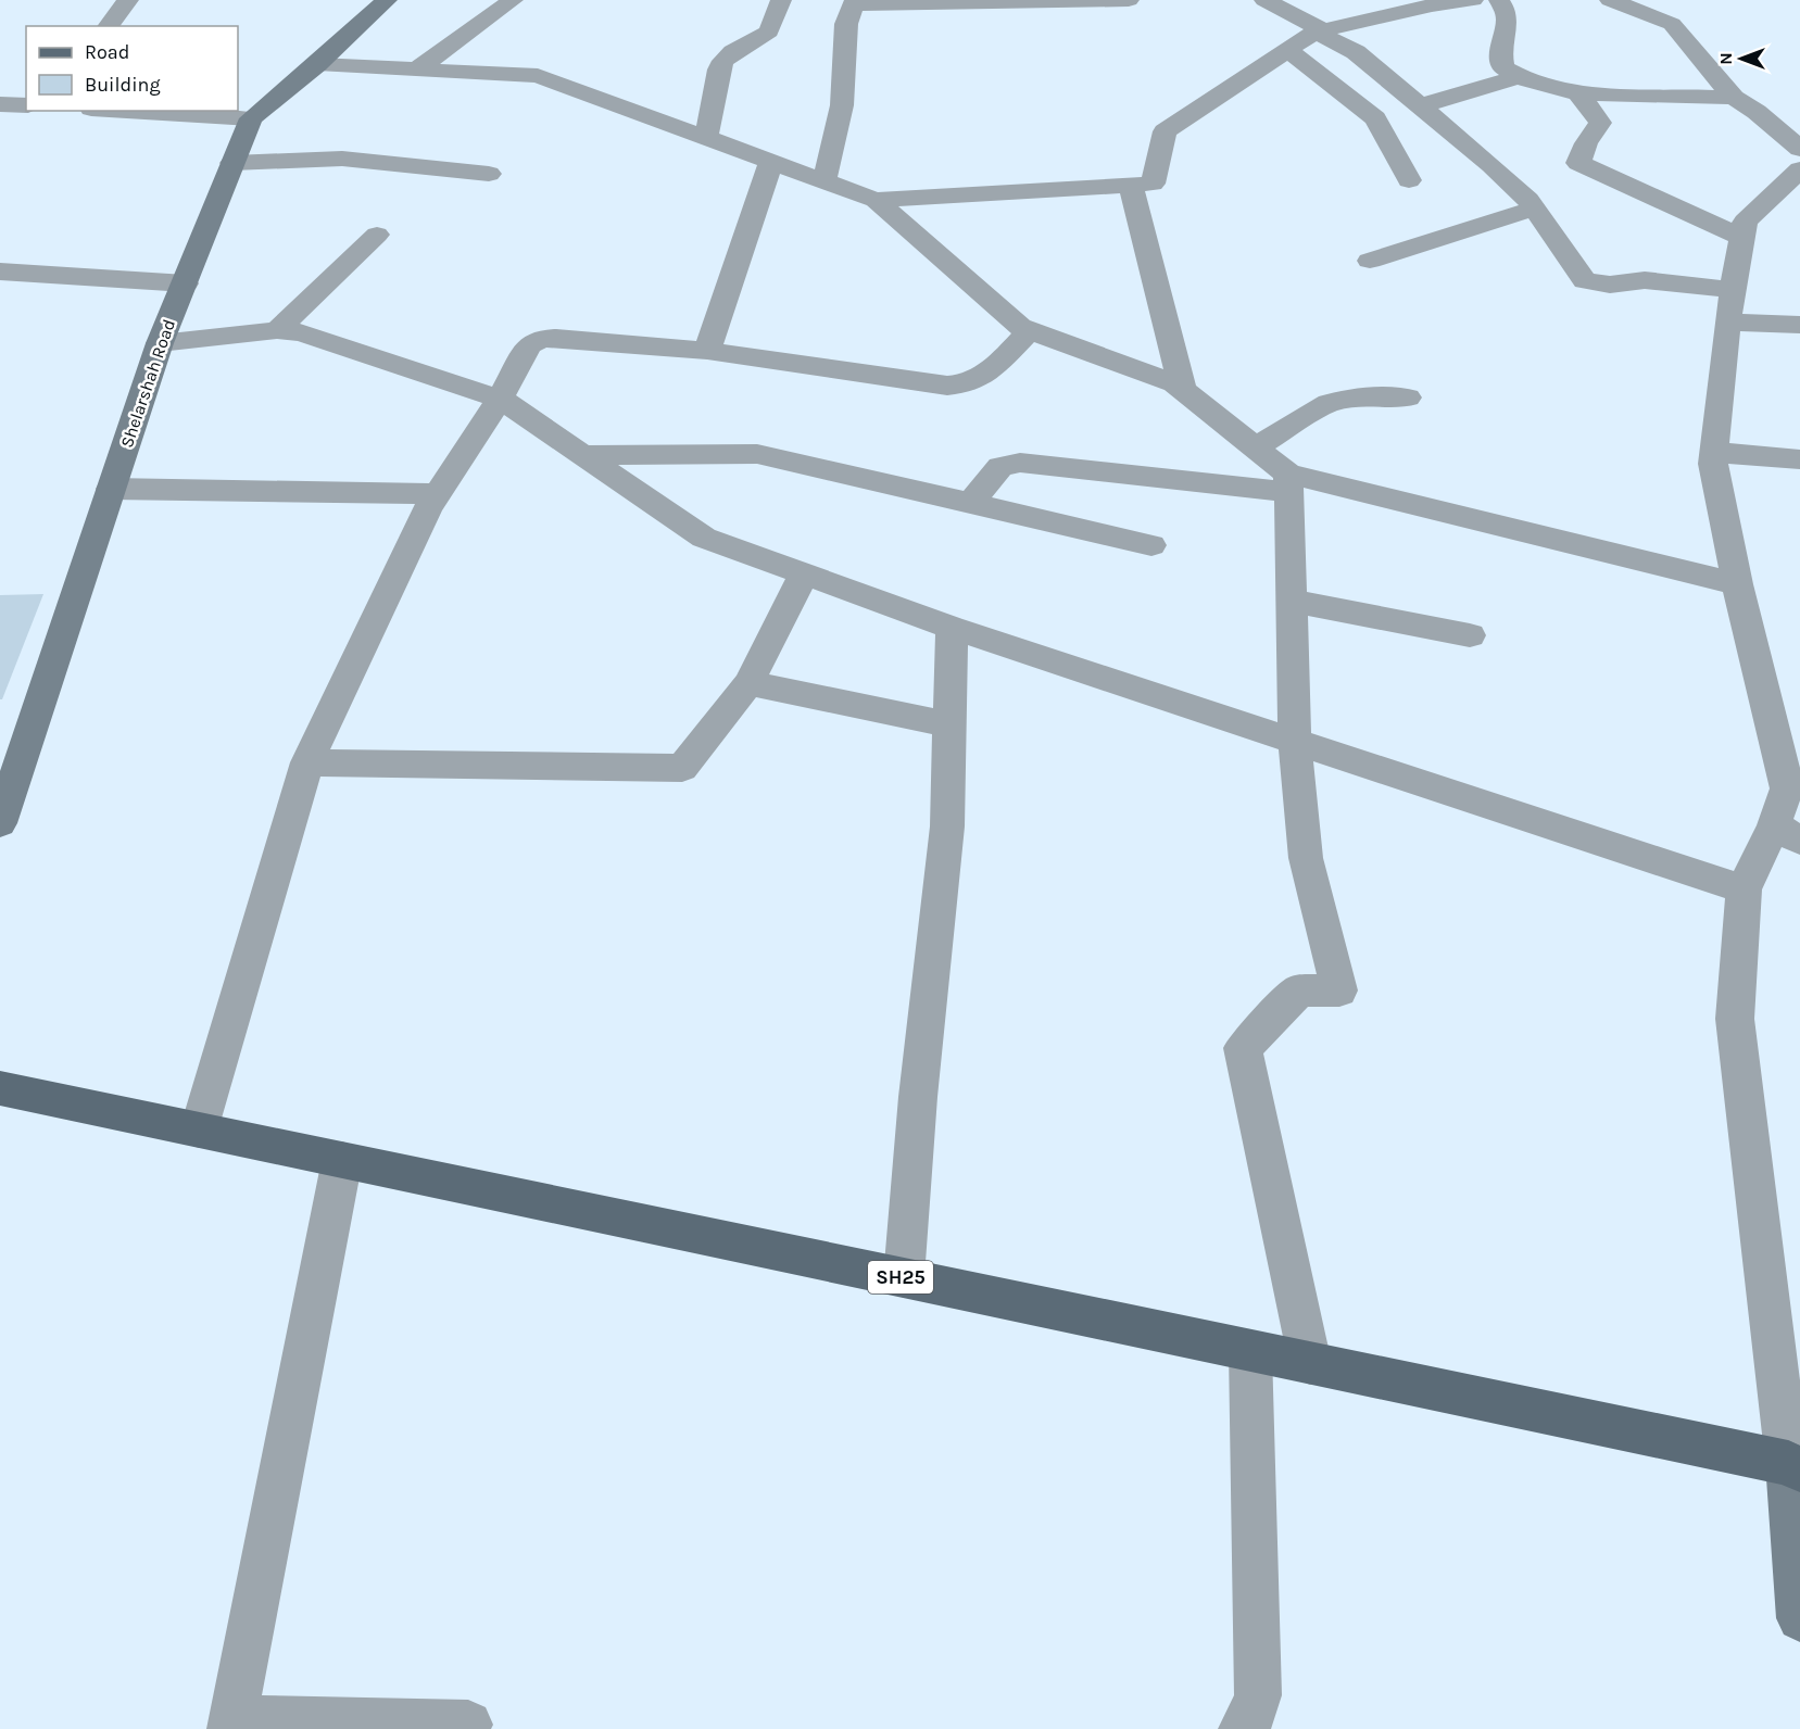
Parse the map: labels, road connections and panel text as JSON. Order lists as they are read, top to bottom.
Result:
{
  "streets": {
    "main road": ["SH25"],
    "street": ["Shelarshah Road"]
  },
  "legend": ["Road", "Building"],
  "north": "left"
}
